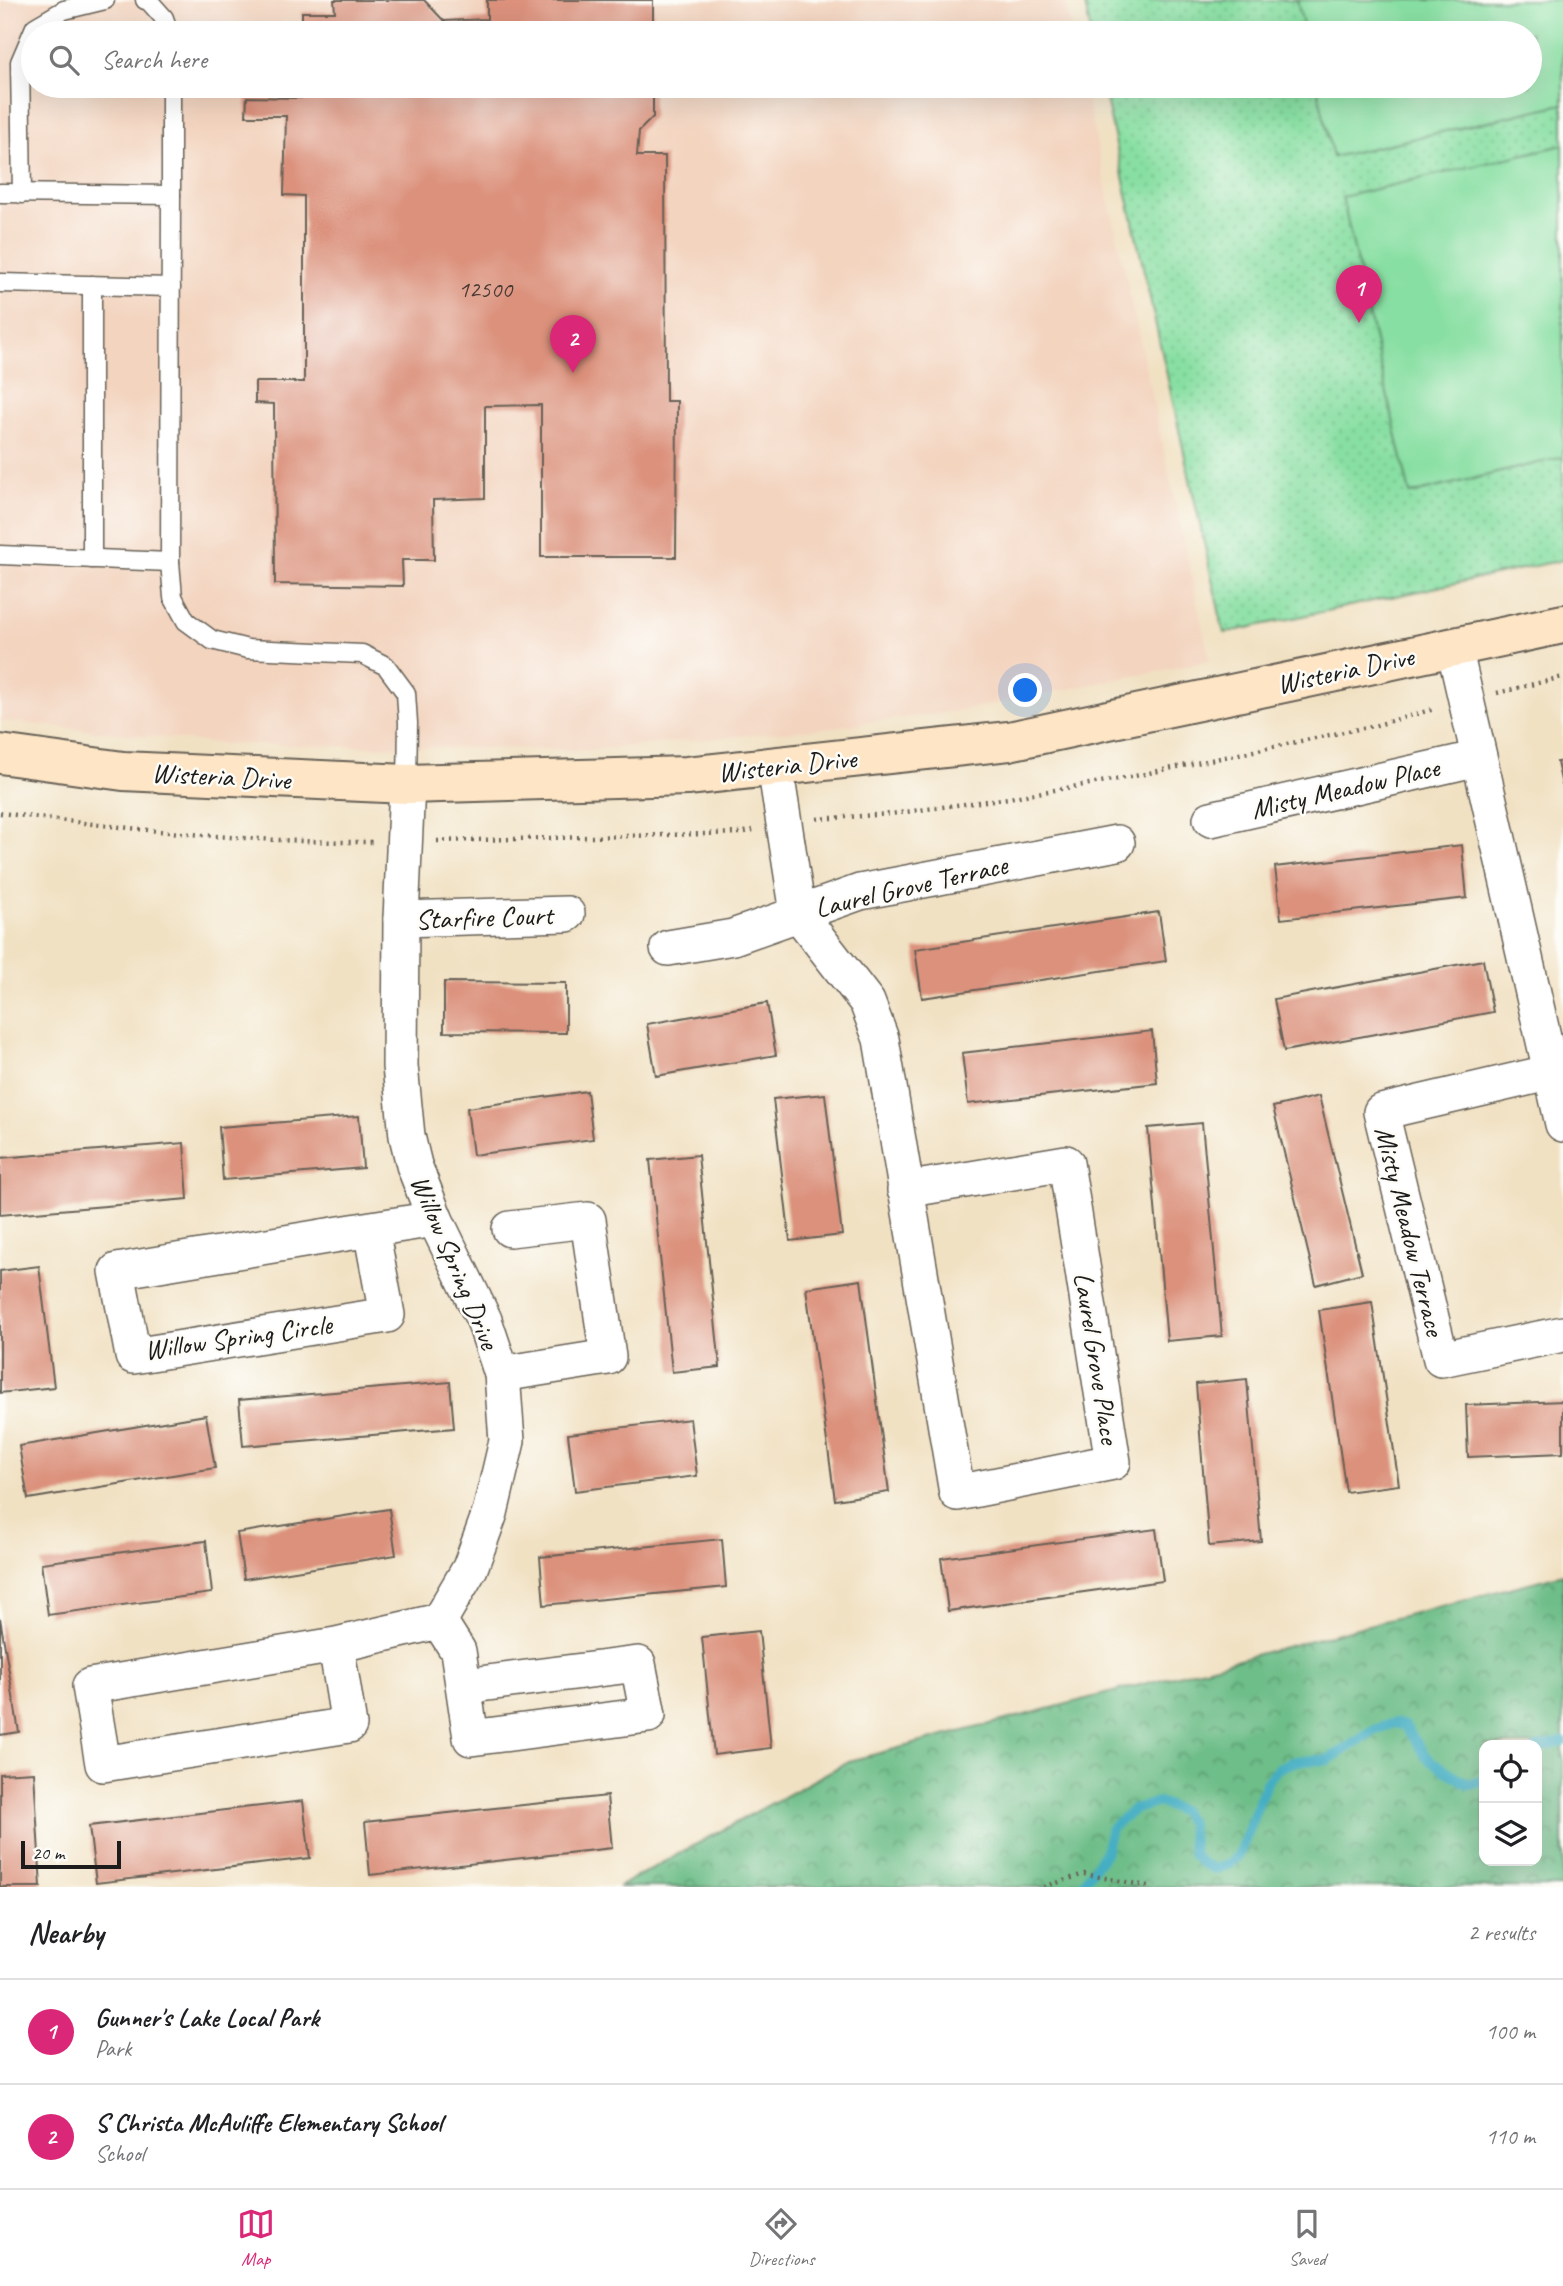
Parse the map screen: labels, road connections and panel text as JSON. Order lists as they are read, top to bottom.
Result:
{
  "streets": {
    "street": [
      "Wisteria Drive",
      "Misty Meadow Place",
      "Laurel Grove Terrace",
      "Starfire Court",
      "Misty Meadow Terrace",
      "Willow Spring Drive",
      "Willow Spring Circle",
      "Laurel Grove Place"
    ]
  },
  "crossings": [
    ["Wisteria Drive", "Willow Spring Drive"],
    ["Wisteria Drive", "Laurel Grove Place"],
    ["Laurel Grove Terrace", "Laurel Grove Place"],
    ["Starfire Court", "Willow Spring Drive"],
    ["Willow Spring Drive", "Willow Spring Circle"]
  ],
  "house_numbers": ["12500"],
  "scale_bar": "20 m",
  "page": {
    "search": "Search here",
    "pins": ["1", "2"],
    "scale": "20 m",
    "heading": ["Nearby", "2 results"],
    "list": [
      {
        "mark": "1",
        "name": "Gunner's Lake Local Park",
        "note": "Park",
        "value": "100 m"
      },
      {
        "mark": "2",
        "name": "S Christa McAuliffe Elementary School",
        "note": "School",
        "value": "110 m"
      }
    ],
    "nav": ["Map", "Directions", "Saved"]
  }
}
